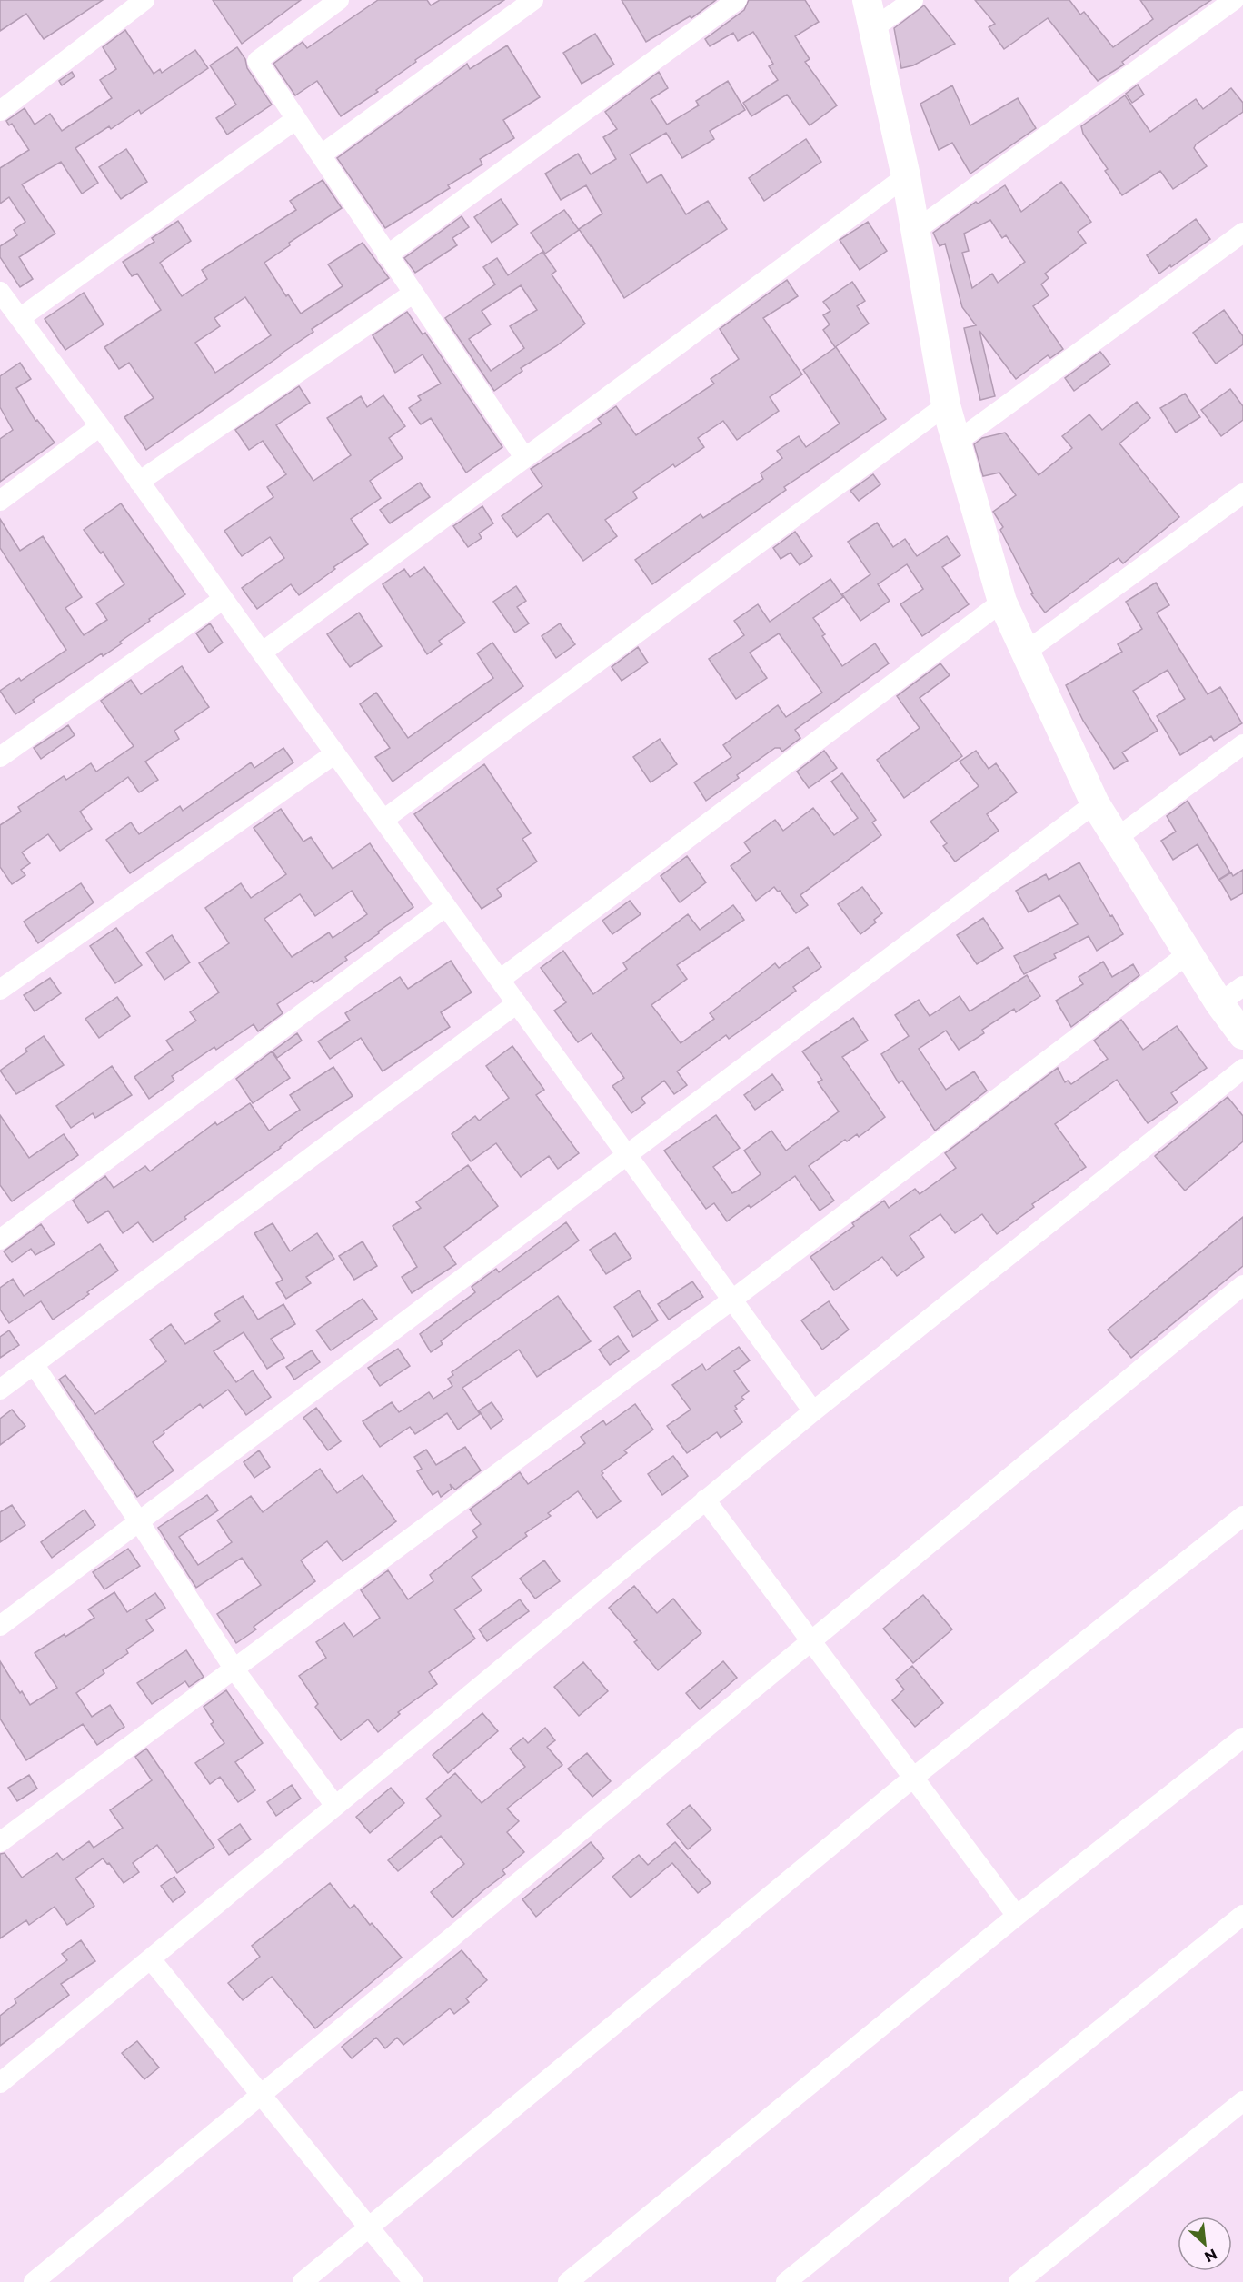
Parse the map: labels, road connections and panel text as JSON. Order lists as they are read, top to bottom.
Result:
{
  "north": "bottom right"
}
